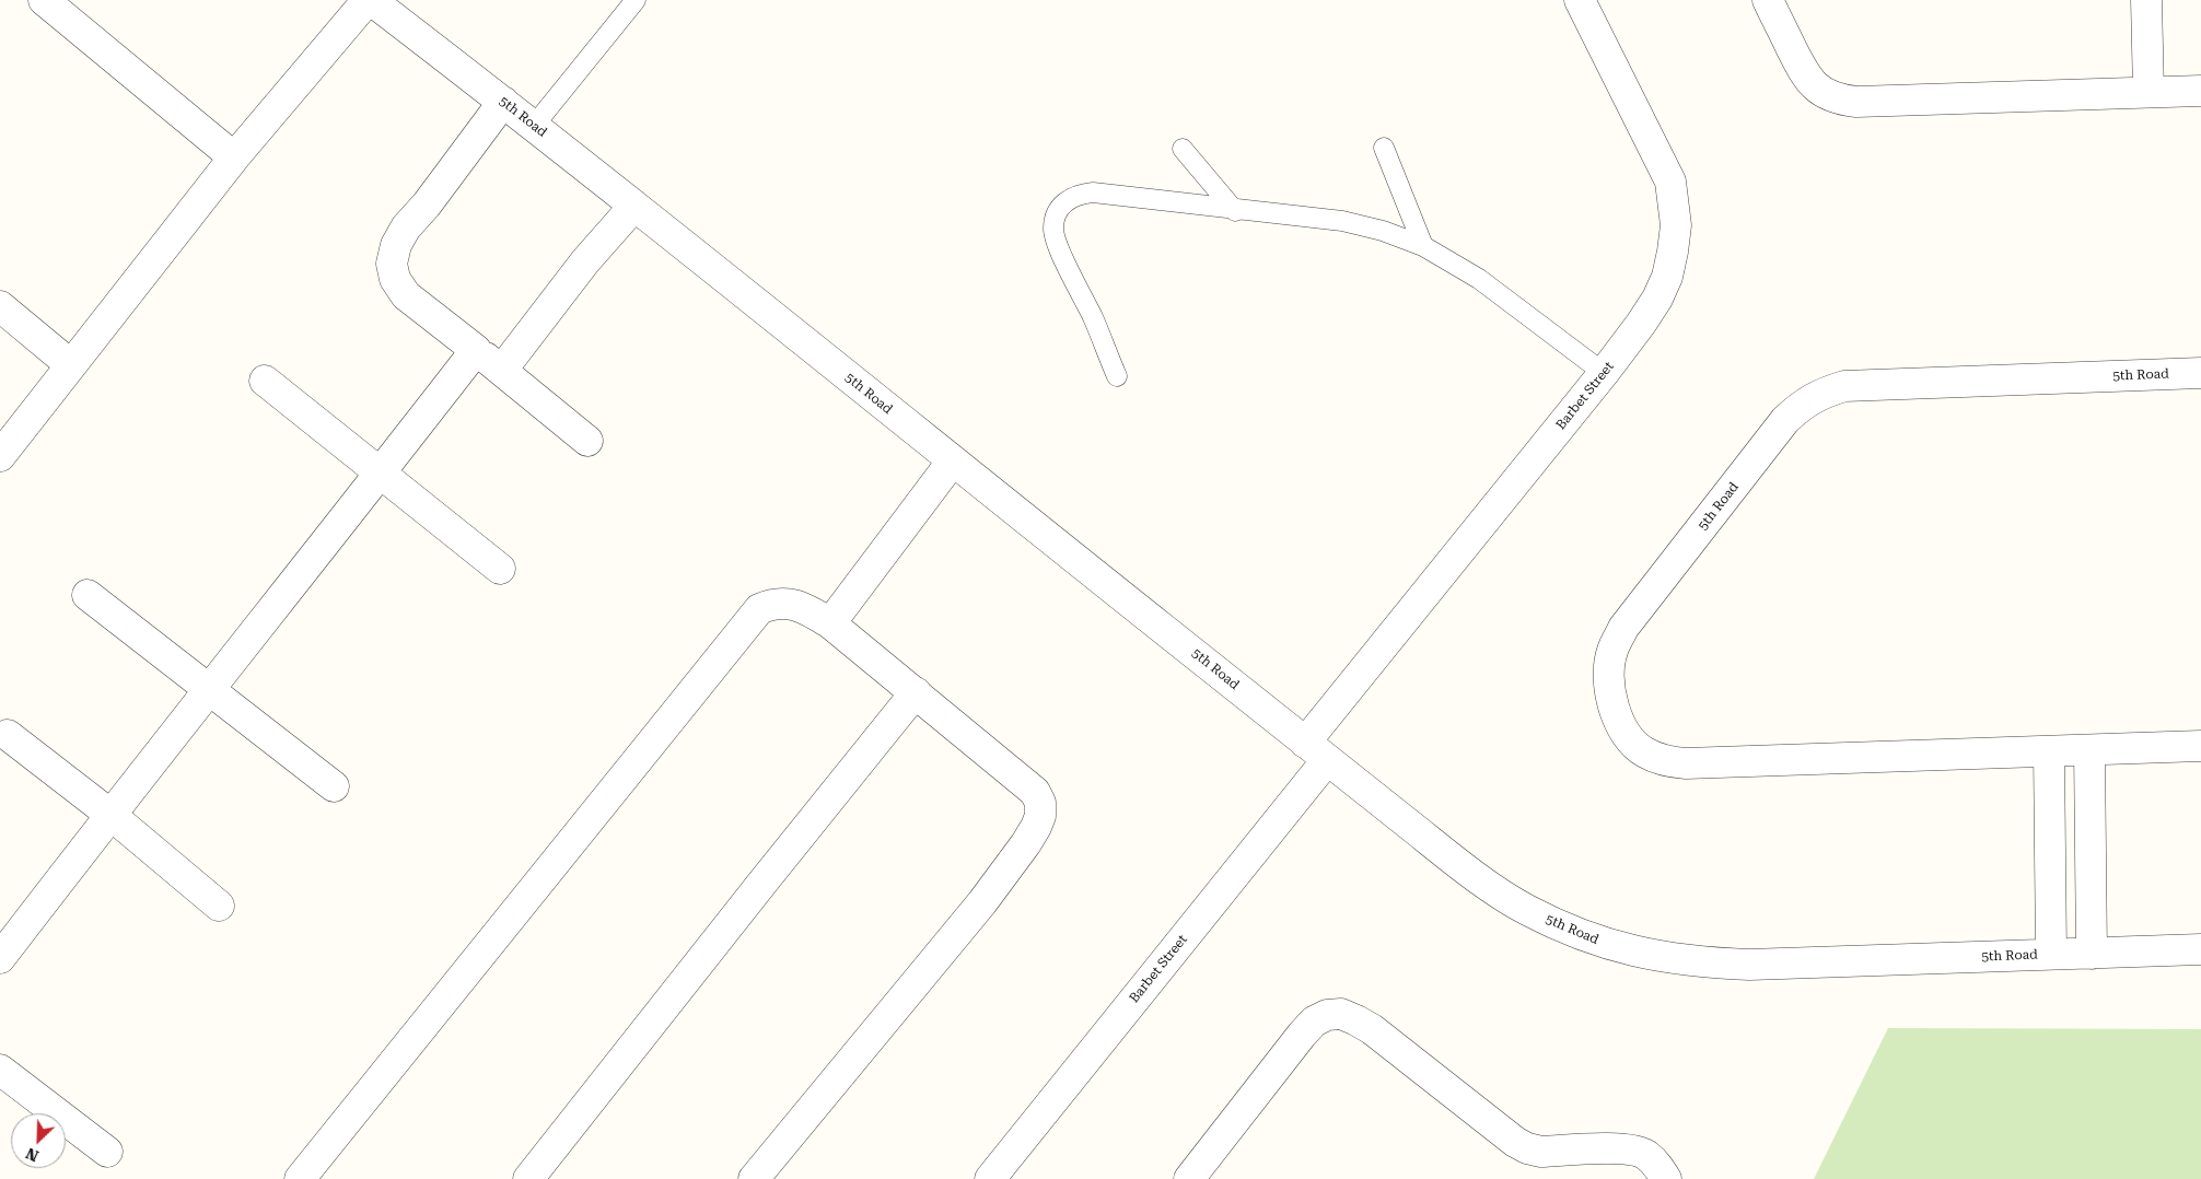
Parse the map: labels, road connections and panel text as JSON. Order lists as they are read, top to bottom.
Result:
{
  "streets": {
    "street": ["5th Road", "Barbet Street"]
  },
  "crossings": [
    ["5th Road", "Barbet Street"]
  ],
  "north": "bottom left"
}
